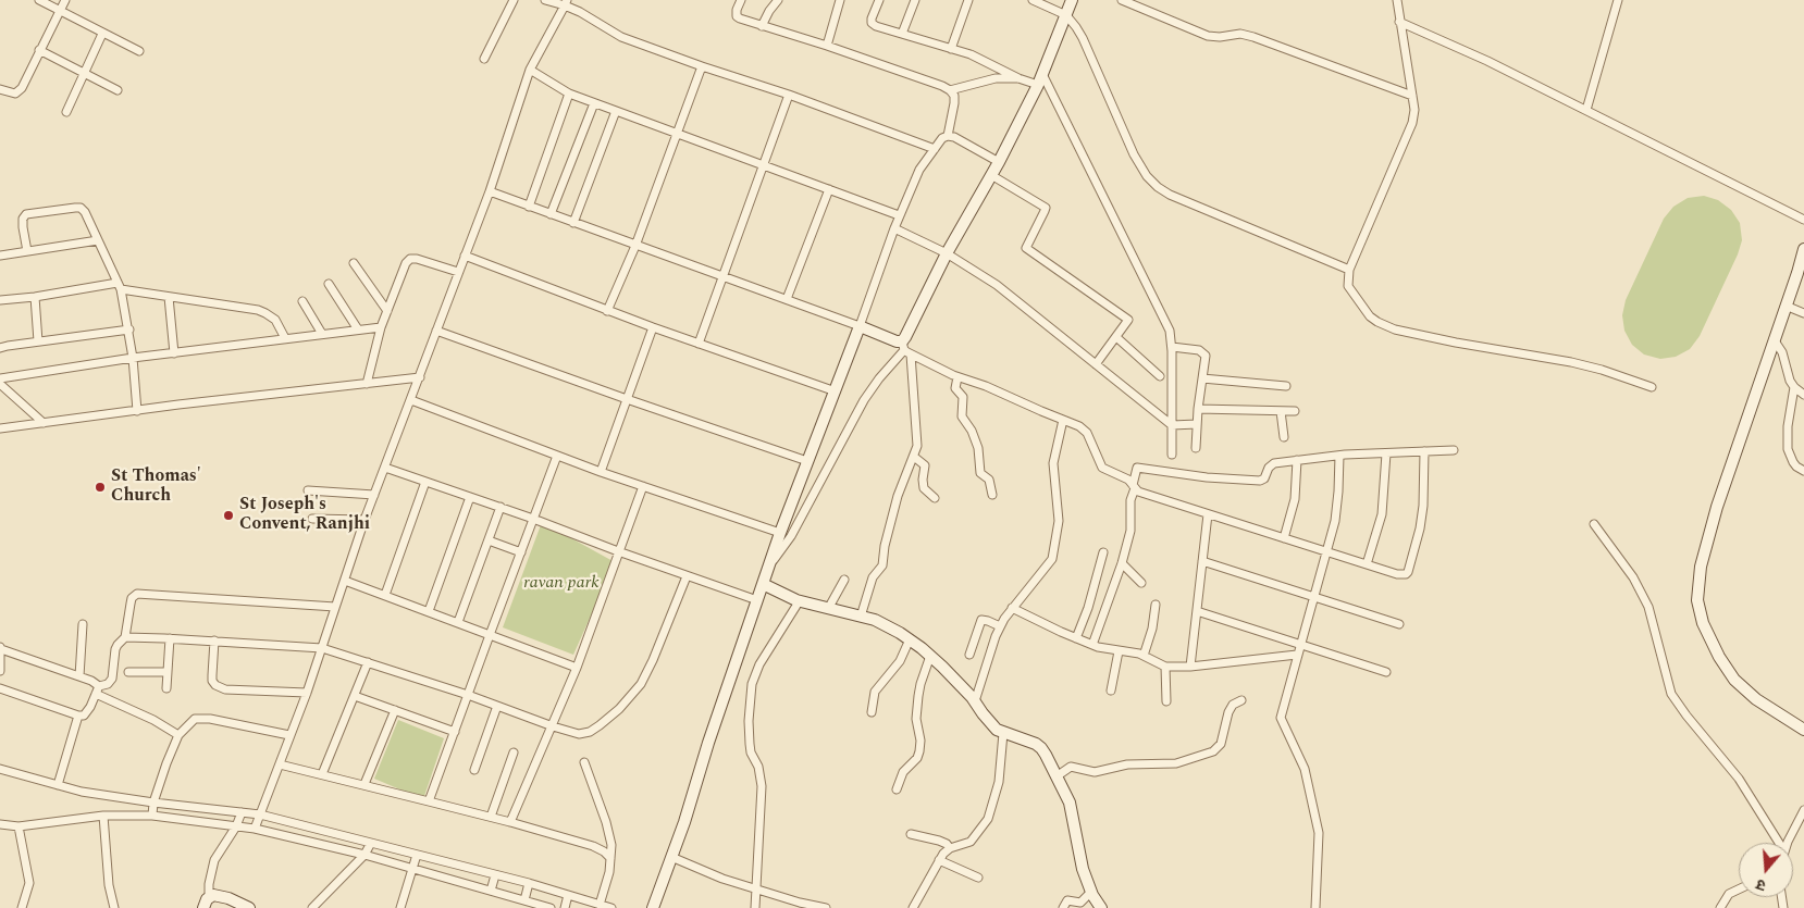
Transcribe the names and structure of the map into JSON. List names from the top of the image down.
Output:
{
  "parks": ["ravan park"],
  "places": ["St Thomas' Church", "St Joseph's Convent, Ranjhi"],
  "north": "bottom"
}
